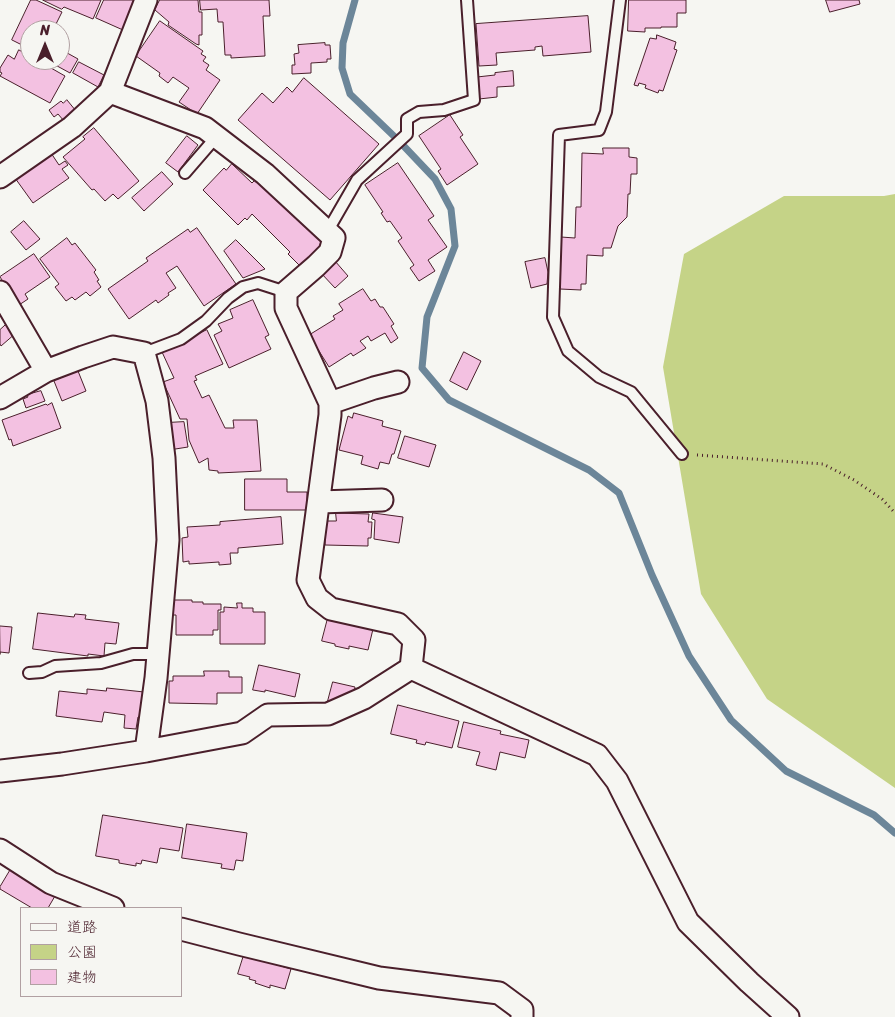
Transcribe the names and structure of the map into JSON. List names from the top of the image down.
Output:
{
  "legend": ["道路", "公園", "建物"],
  "north": "top"
}
